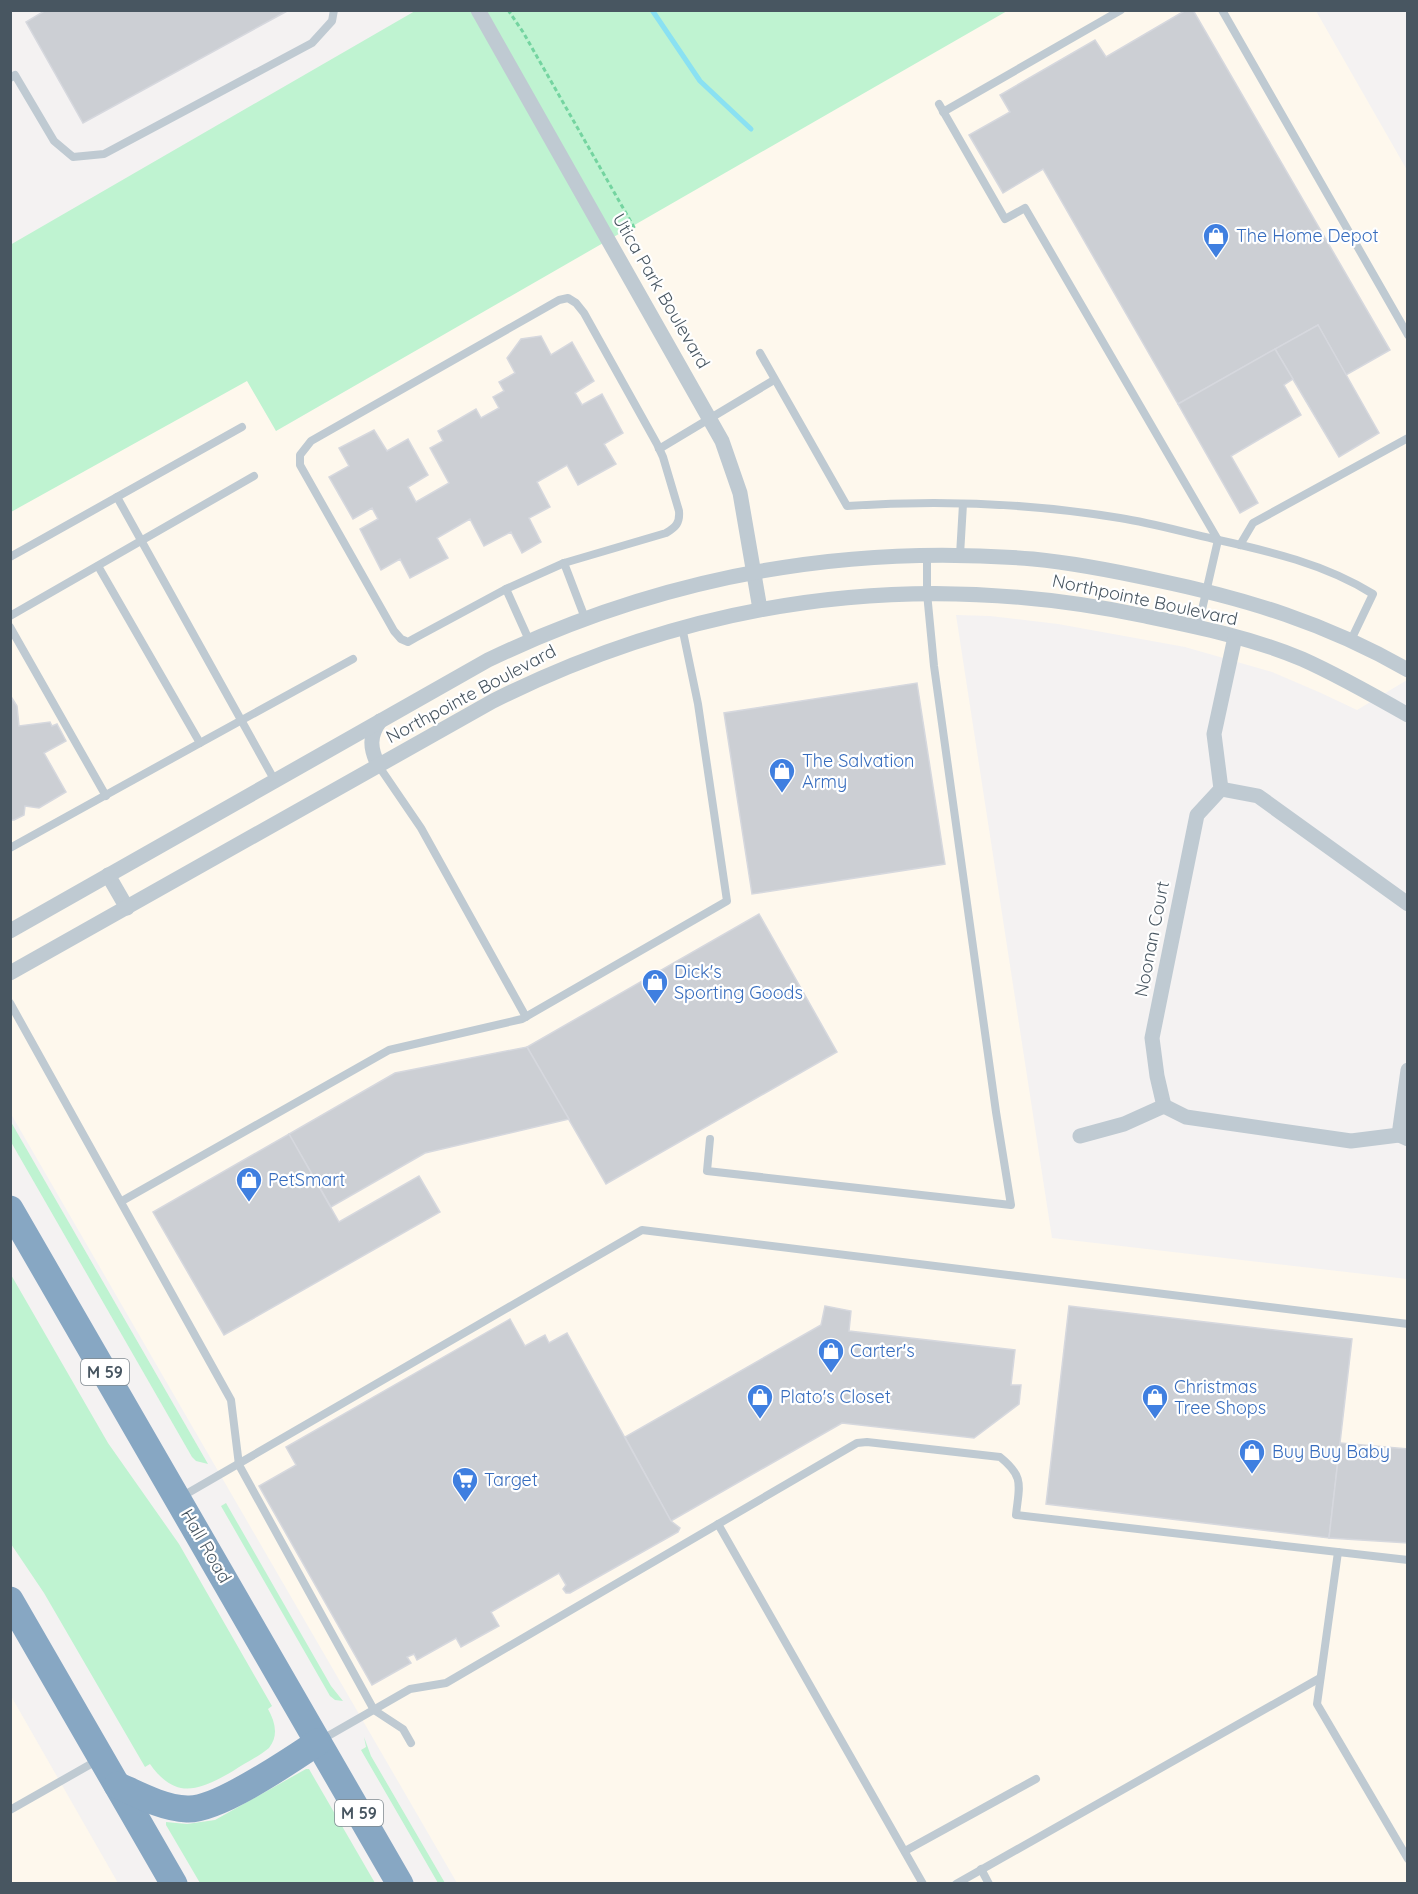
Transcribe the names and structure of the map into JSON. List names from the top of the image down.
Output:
{
  "streets": {
    "highway": ["M 59", "Hall Road"],
    "street": ["Utica Park Boulevard", "Northpointe Boulevard", "Noonan Court"]
  },
  "crossings": [
    ["Utica Park Boulevard", "Northpointe Boulevard"]
  ],
  "places": {
    "shop": [
      "The Home Depot",
      "The Salvation Army",
      "Dick's Sporting Goods",
      "PetSmart",
      "Carter's",
      "Plato's Closet",
      "Christmas Tree Shops",
      "Buy Buy Baby"
    ],
    "supermarket": ["Target"]
  }
}
